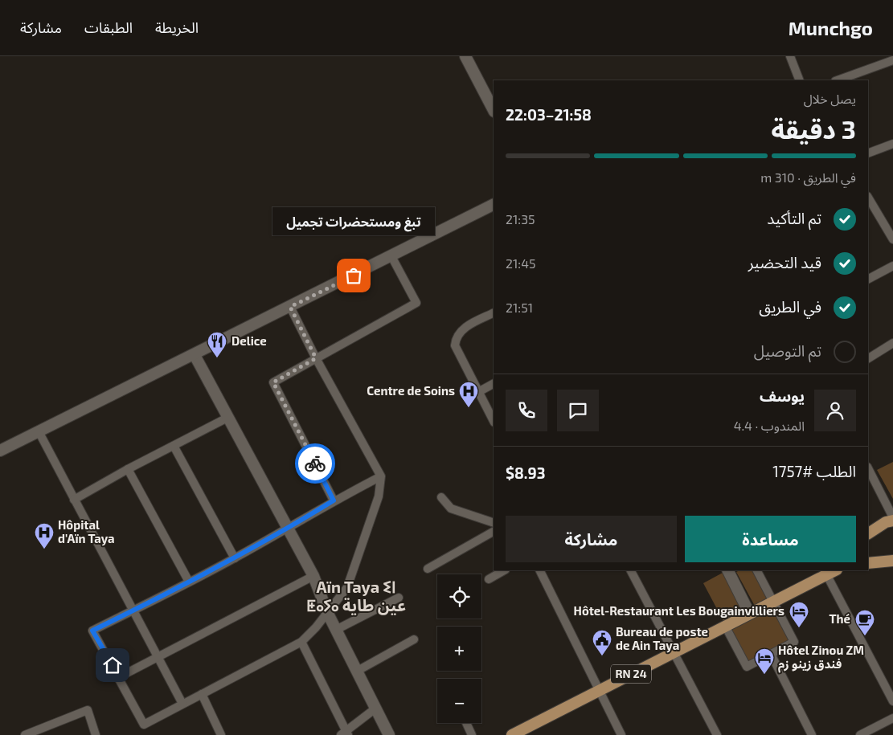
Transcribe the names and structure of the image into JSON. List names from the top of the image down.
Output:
{
  "streets": {
    "main road": ["RN 24"]
  },
  "districts": ["Aïn Taya ⵉⵏ ⵟⴰⵢⴰ عين طاية"],
  "places": {
    "other": ["تبغ ومستحضرات تجميل"],
    "restaurant": ["Delice"],
    "hospital": ["Centre de Soins", "Hôpital d'Aïn Taya"],
    "hotel": ["Hôtel-Restaurant Les Bougainvilliers", "Hôtel Zinou ZM فندق زينو زم"],
    "cafe": ["Thé"],
    "public building": ["Bureau de poste de Ain Taya"]
  },
  "page": {
    "header": "Munchgo",
    "nav": ["الخريطة", "الطبقات", "مشاركة"],
    "heading": ["3 دقيقة", "يصل خلال", "21:58–22:03"],
    "panel": [
      "يوسف",
      "المندوب · 4.4",
      "الطلب #1757",
      "$8.93"
    ],
    "bar": "في الطريق · 310 m",
    "list": [
      ["تم التأكيد", "21:35"],
      ["قيد التحضير", "21:45"],
      ["في الطريق", "21:51"],
      "تم التوصيل"
    ],
    "bubble": "تبغ ومستحضرات تجميل",
    "buttons": ["مساعدة", "مشاركة"],
    "map_buttons": ["+", "−"]
  }
}
